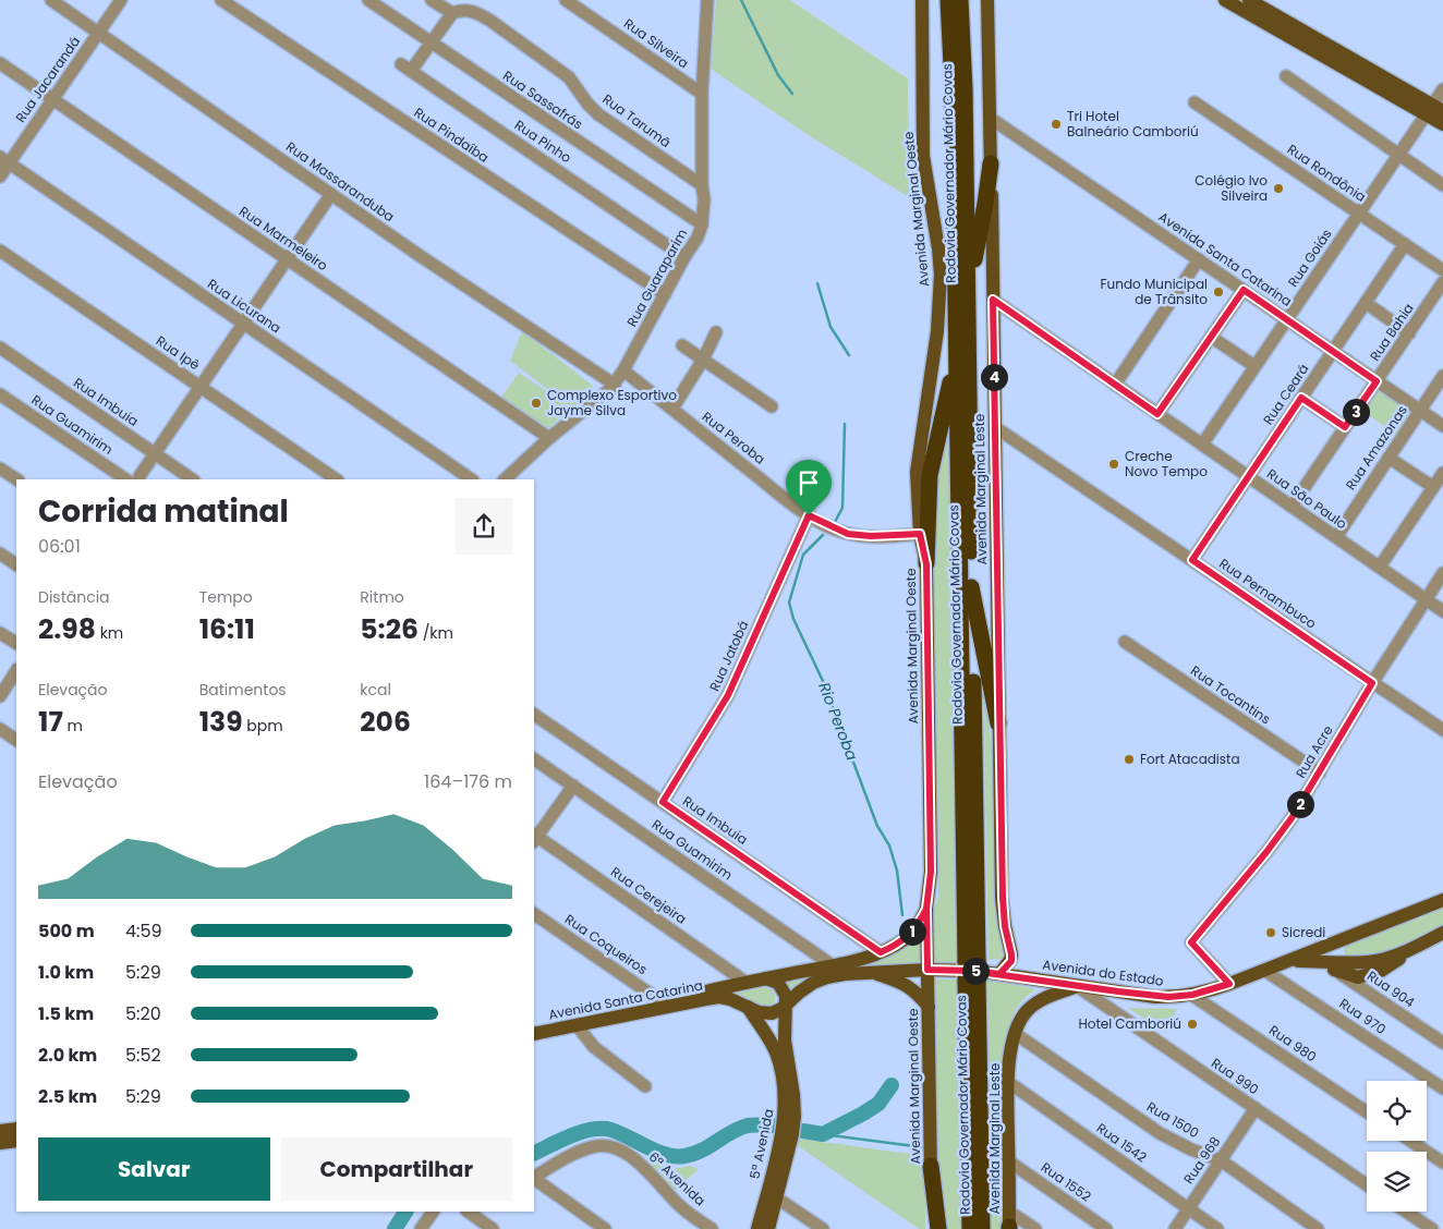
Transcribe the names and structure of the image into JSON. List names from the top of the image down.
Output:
{
  "streets": {
    "highway": ["Rodovia Governador Mário Covas"],
    "main road": [
      "Avenida Marginal Oeste",
      "Avenida Santa Catarina",
      "Avenida Marginal Leste",
      "Avenida do Estado",
      "5ª Avenida"
    ],
    "street": [
      "Rua Silveira",
      "Rua Jacarandá",
      "Rua Sassafrás",
      "Rua Tarumã",
      "Rua Pindaíba",
      "Rua Pinho",
      "Rua Rondônia",
      "Rua Massaranduba",
      "Rua Marmeleiro",
      "Rua Goiás",
      "Rua Guaraparim",
      "Rua Licurana",
      "Rua Bahia",
      "Rua Ipê",
      "Rua Ceará",
      "Rua Imbuia",
      "Rua Guamirim",
      "Rua Peroba",
      "Rua Amazonas",
      "Rua São Paulo",
      "Rua Pernambuco",
      "Rua Jatobá",
      "Rua Tocantins",
      "Rua Acre",
      "Rua Cerejeira",
      "Rua Coqueiros",
      "Rua 904",
      "Rua 970",
      "Rua 980",
      "Rua 990",
      "Rua 1500",
      "Rua 1542",
      "Rua 968",
      "6ª Avenida",
      "Rua 1552"
    ]
  },
  "crossings": [
    ["Rua Silveira", "Rua Guaraparim"],
    ["Rua Jacarandá", "Rua Massaranduba"],
    ["Rua Jacarandá", "Rua Marmeleiro"],
    ["Rua Jacarandá", "Rua Licurana"],
    ["Rua Sassafrás", "Rua Pinho"],
    ["Rua Sassafrás", "Rua Guaraparim"],
    ["Rua Tarumã", "Rua Pinho"],
    ["Rua Tarumã", "Rua Guaraparim"],
    ["Rua Pindaíba", "Rua Guaraparim"],
    ["Rua Pinho", "Rua Guaraparim"],
    ["Rodovia Governador Mário Covas", "Avenida Santa Catarina"],
    ["Rodovia Governador Mário Covas", "Avenida do Estado"],
    ["Rua Rondônia", "Rua Goiás"],
    ["Rua Rondônia", "Rua Ceará"],
    ["Rua Massaranduba", "Rua Guaraparim"],
    ["Avenida Marginal Oeste", "Avenida Santa Catarina"],
    ["Avenida Marginal Oeste", "Rua Peroba"],
    ["Rua Marmeleiro", "Rua Guaraparim"],
    ["Rua Goiás", "Avenida Santa Catarina"],
    ["Rua Goiás", "Rua São Paulo"],
    ["Avenida Santa Catarina", "Rua Bahia"],
    ["Avenida Santa Catarina", "Rua Ceará"],
    ["Avenida Santa Catarina", "Rua Imbuia"],
    ["Avenida Santa Catarina", "Rua Guamirim"],
    ["Avenida Santa Catarina", "Rua Amazonas"],
    ["Avenida Santa Catarina", "Avenida Marginal Leste"],
    ["Avenida Santa Catarina", "Rua Cerejeira"],
    ["Avenida Santa Catarina", "Rua Coqueiros"],
    ["Avenida Santa Catarina", "Avenida do Estado"],
    ["Avenida Santa Catarina", "5ª Avenida"],
    ["Rua Guaraparim", "Rua Peroba"],
    ["Rua Bahia", "Rua São Paulo"],
    ["Rua Ceará", "Rua São Paulo"],
    ["Rua Ceará", "Rua Pernambuco"],
    ["Rua Imbuia", "Rua Jatobá"],
    ["Rua Peroba", "Rua Jatobá"],
    ["Rua Amazonas", "Rua São Paulo"],
    ["Avenida Marginal Leste", "Rua São Paulo"],
    ["Avenida Marginal Leste", "Rua Pernambuco"],
    ["Avenida Marginal Leste", "Avenida do Estado"],
    ["Avenida Marginal Leste", "Rua 990"],
    ["Avenida Marginal Leste", "Rua 1500"],
    ["Avenida Marginal Leste", "Rua 1542"],
    ["Avenida Marginal Leste", "Rua 1552"],
    ["Rua São Paulo", "Rua Acre"],
    ["Rua Pernambuco", "Rua Acre"],
    ["Rua Tocantins", "Rua Acre"],
    ["Rua Acre", "Avenida do Estado"],
    ["Avenida do Estado", "Rua 904"],
    ["Avenida do Estado", "Rua 970"],
    ["Avenida do Estado", "Rua 980"],
    ["Avenida do Estado", "Rua 990"],
    ["Rua 990", "Rua 968"],
    ["Rua 1500", "Rua 968"],
    ["Rua 1542", "Rua 968"]
  ],
  "water": ["Rio Peroba"],
  "places": [
    "Tri Hotel Balneário Camboriú",
    "Colégio Ivo Silveira",
    "Fundo Municipal de Trânsito",
    "Complexo Esportivo Jayme Silva",
    "Creche Novo Tempo",
    "Fort Atacadista",
    "Sicredi",
    "Hotel Camboriú"
  ],
  "page": {
    "pins": [
      "4",
      "3",
      "2",
      "1",
      "5"
    ],
    "heading": ["Corrida matinal", "06:01"],
    "stats": [
      ["Distância", "2.98 km"],
      ["Tempo", "16:11"],
      ["Ritmo", "5:26 /km"],
      ["Elevação", "17 m"],
      ["Batimentos", "139 bpm"],
      ["kcal", "206"]
    ],
    "chart": ["Elevação", "164–176 m"],
    "list": [
      {
        "name": "500 m",
        "note": "4:59"
      },
      {
        "name": "1.0 km",
        "note": "5:29"
      },
      {
        "name": "1.5 km",
        "note": "5:20"
      },
      {
        "name": "2.0 km",
        "note": "5:52"
      },
      {
        "name": "2.5 km",
        "note": "5:29"
      }
    ],
    "buttons": ["Salvar", "Compartilhar"]
  }
}
